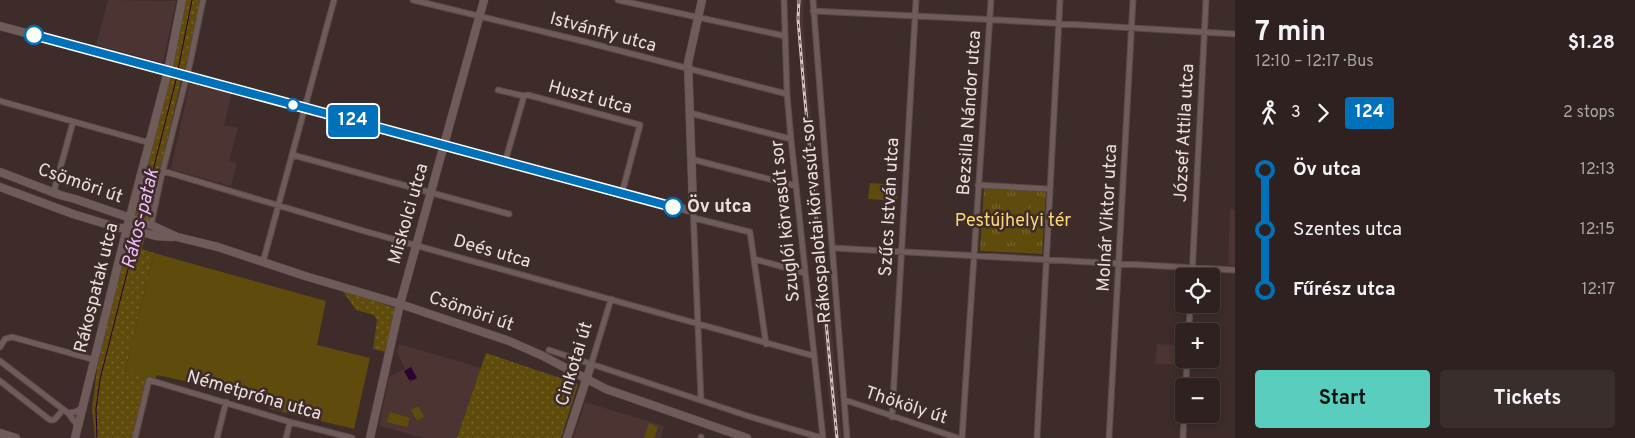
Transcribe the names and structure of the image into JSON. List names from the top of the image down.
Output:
{
  "streets": {
    "street": [
      "Istvánffy utca",
      "Huszt utca",
      "Bezsilla Nándor utca",
      "József Attila utca",
      "Csömöri út",
      "Szűcs István utca",
      "Miskolci utca",
      "Molnár Viktor utca",
      "Rákospalotai körvasút sor",
      "Szuglói körvasút sor",
      "Deés utca",
      "Rákospatak utca",
      "Cinkotai út",
      "Németpróna utca",
      "Thököly út"
    ]
  },
  "crossings": [
    ["Istvánffy utca", "Miskolci utca"],
    ["Istvánffy utca", "Szuglói körvasút sor"],
    ["Csömöri út", "Miskolci utca"],
    ["Csömöri út", "Rákospatak utca"],
    ["Csömöri út", "Cinkotai út"],
    ["Szűcs István utca", "Thököly út"],
    ["Miskolci utca", "Deés utca"],
    ["Rákospalotai körvasút sor", "Thököly út"],
    ["Szuglói körvasút sor", "Deés utca"],
    ["Deés utca", "Cinkotai út"]
  ],
  "water": ["Rákos-patak"],
  "parks": ["Pestújhelyi tér"],
  "places": ["Öv utca"],
  "lines": ["bus line 124"],
  "page": {
    "on_map": "124",
    "heading": ["7 min", "12:10 – 12:17 · Bus", "$1.28"],
    "legs": ["3", "124", "2 stops"],
    "list": [
      {
        "name": "Öv utca",
        "value": "12:13"
      },
      {
        "name": "Szentes utca",
        "value": "12:15"
      },
      {
        "name": "Fűrész utca",
        "value": "12:17"
      }
    ],
    "map_buttons": ["+", "−"],
    "buttons": ["Start", "Tickets"]
  }
}
